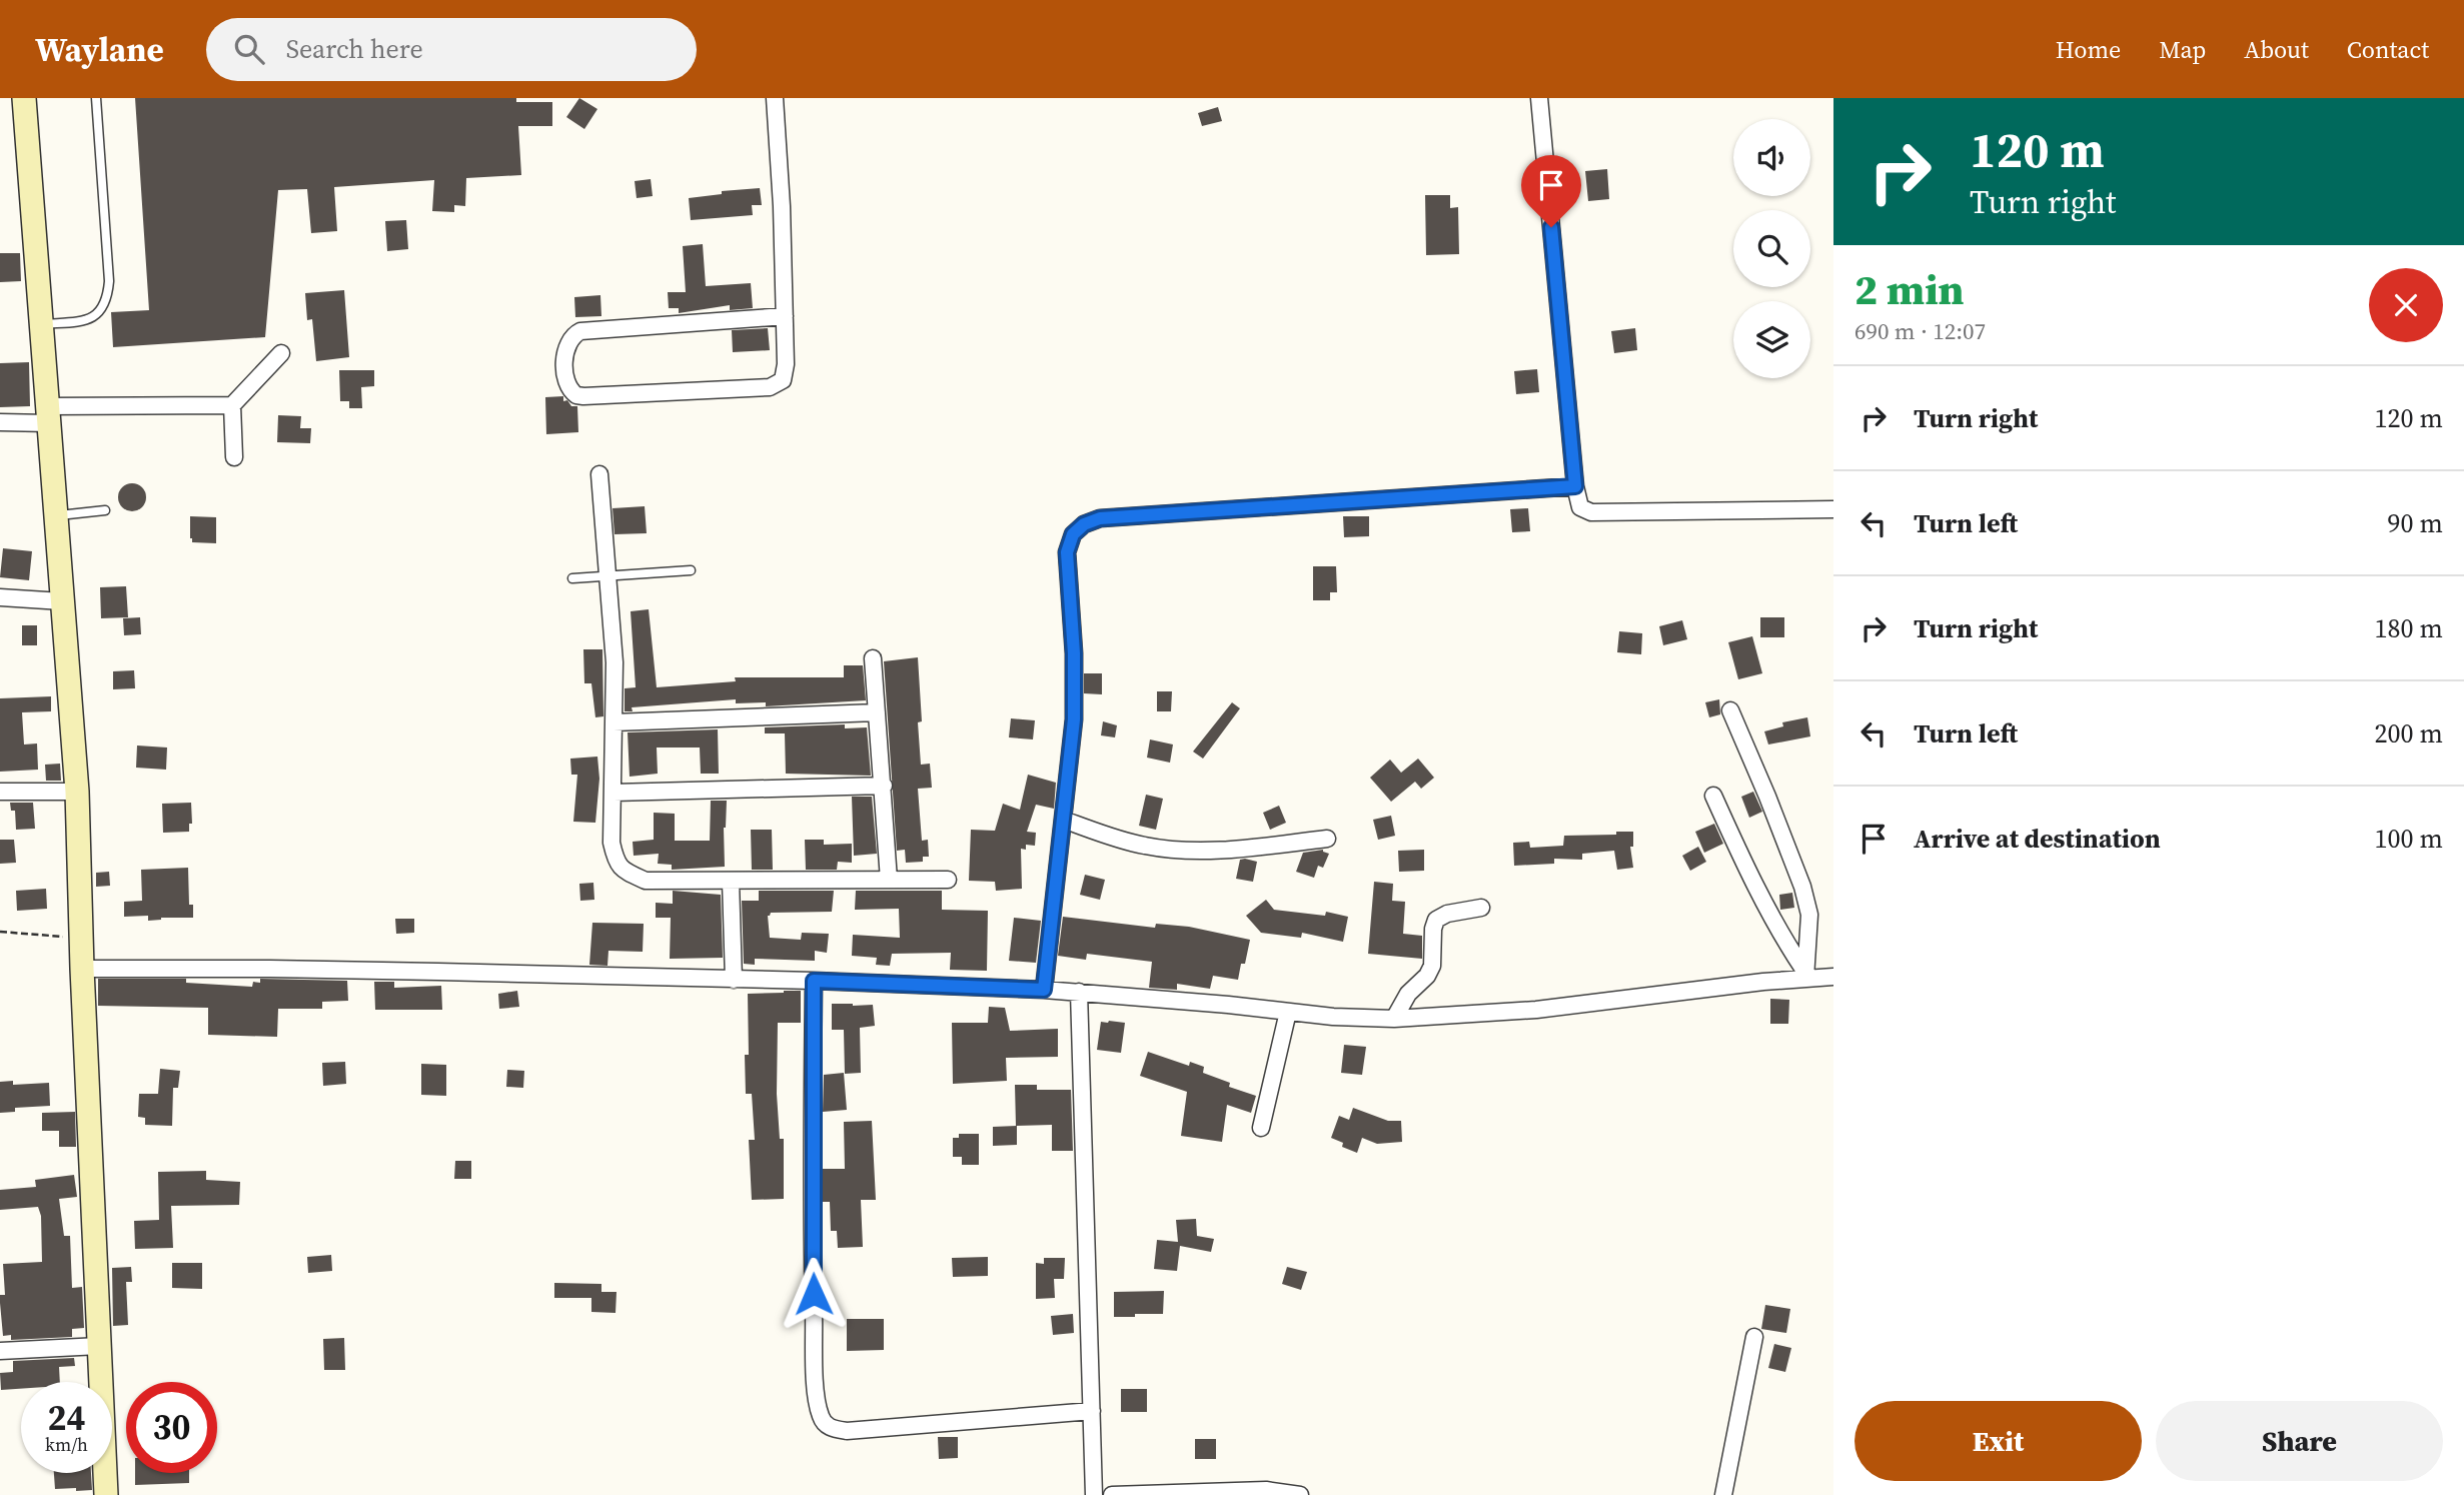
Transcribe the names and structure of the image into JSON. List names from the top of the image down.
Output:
{
  "page": {
    "header": "Waylane",
    "search": "Search here",
    "nav": [
      "Home",
      "Map",
      "About",
      "Contact"
    ],
    "turn": ["120 m", "Turn right"],
    "heading": ["2 min", "690 m · 12:07"],
    "list": [
      {
        "name": "Turn right",
        "value": "120 m"
      },
      {
        "name": "Turn left",
        "value": "90 m"
      },
      {
        "name": "Turn right",
        "value": "180 m"
      },
      {
        "name": "Turn left",
        "value": "200 m"
      },
      {
        "name": "Arrive at destination",
        "value": "100 m"
      }
    ],
    "speed": "24 km/h",
    "limit": "30",
    "buttons": ["Exit", "Share"]
  }
}
